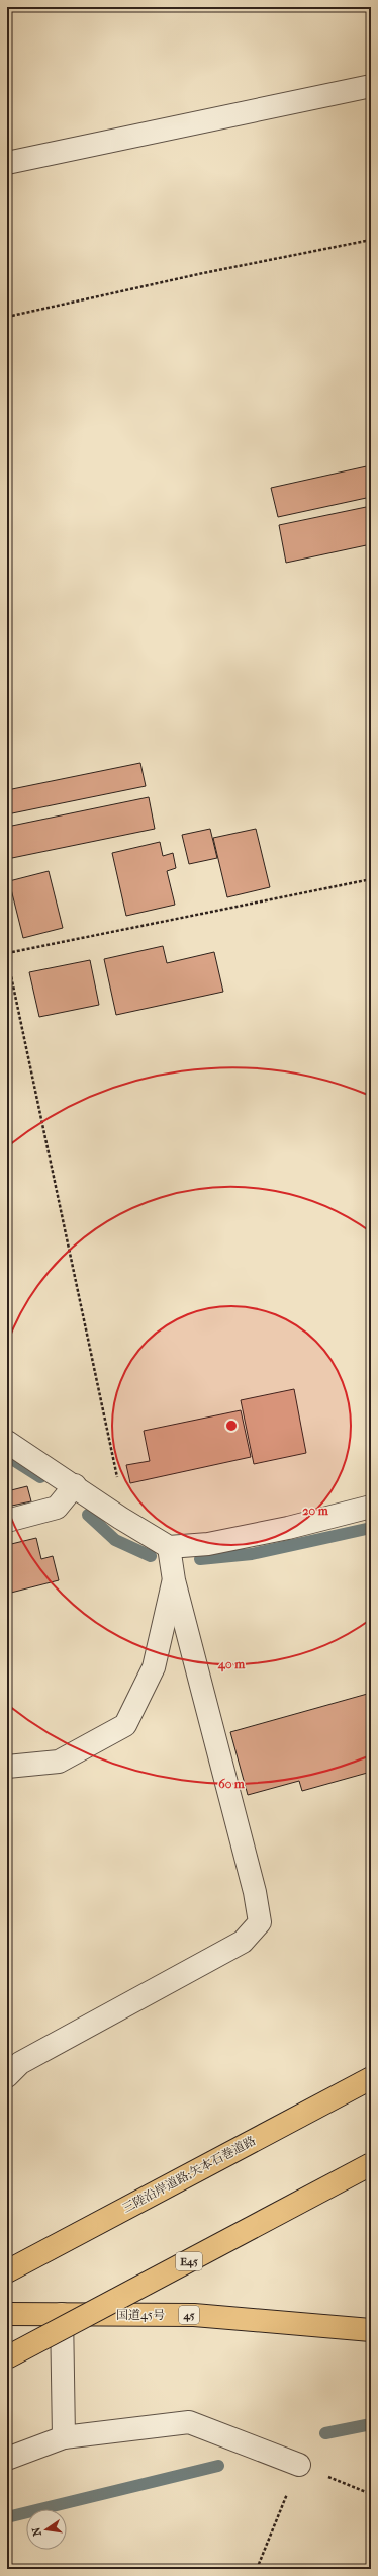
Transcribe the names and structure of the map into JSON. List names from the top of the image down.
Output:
{
  "streets": {
    "highway": [
      "三陸沿岸道路;矢本石巻道路",
      "E45",
      "国道45号",
      "45"
    ]
  },
  "north": "left",
  "rings": ["20 m", "40 m", "60 m"]
}
